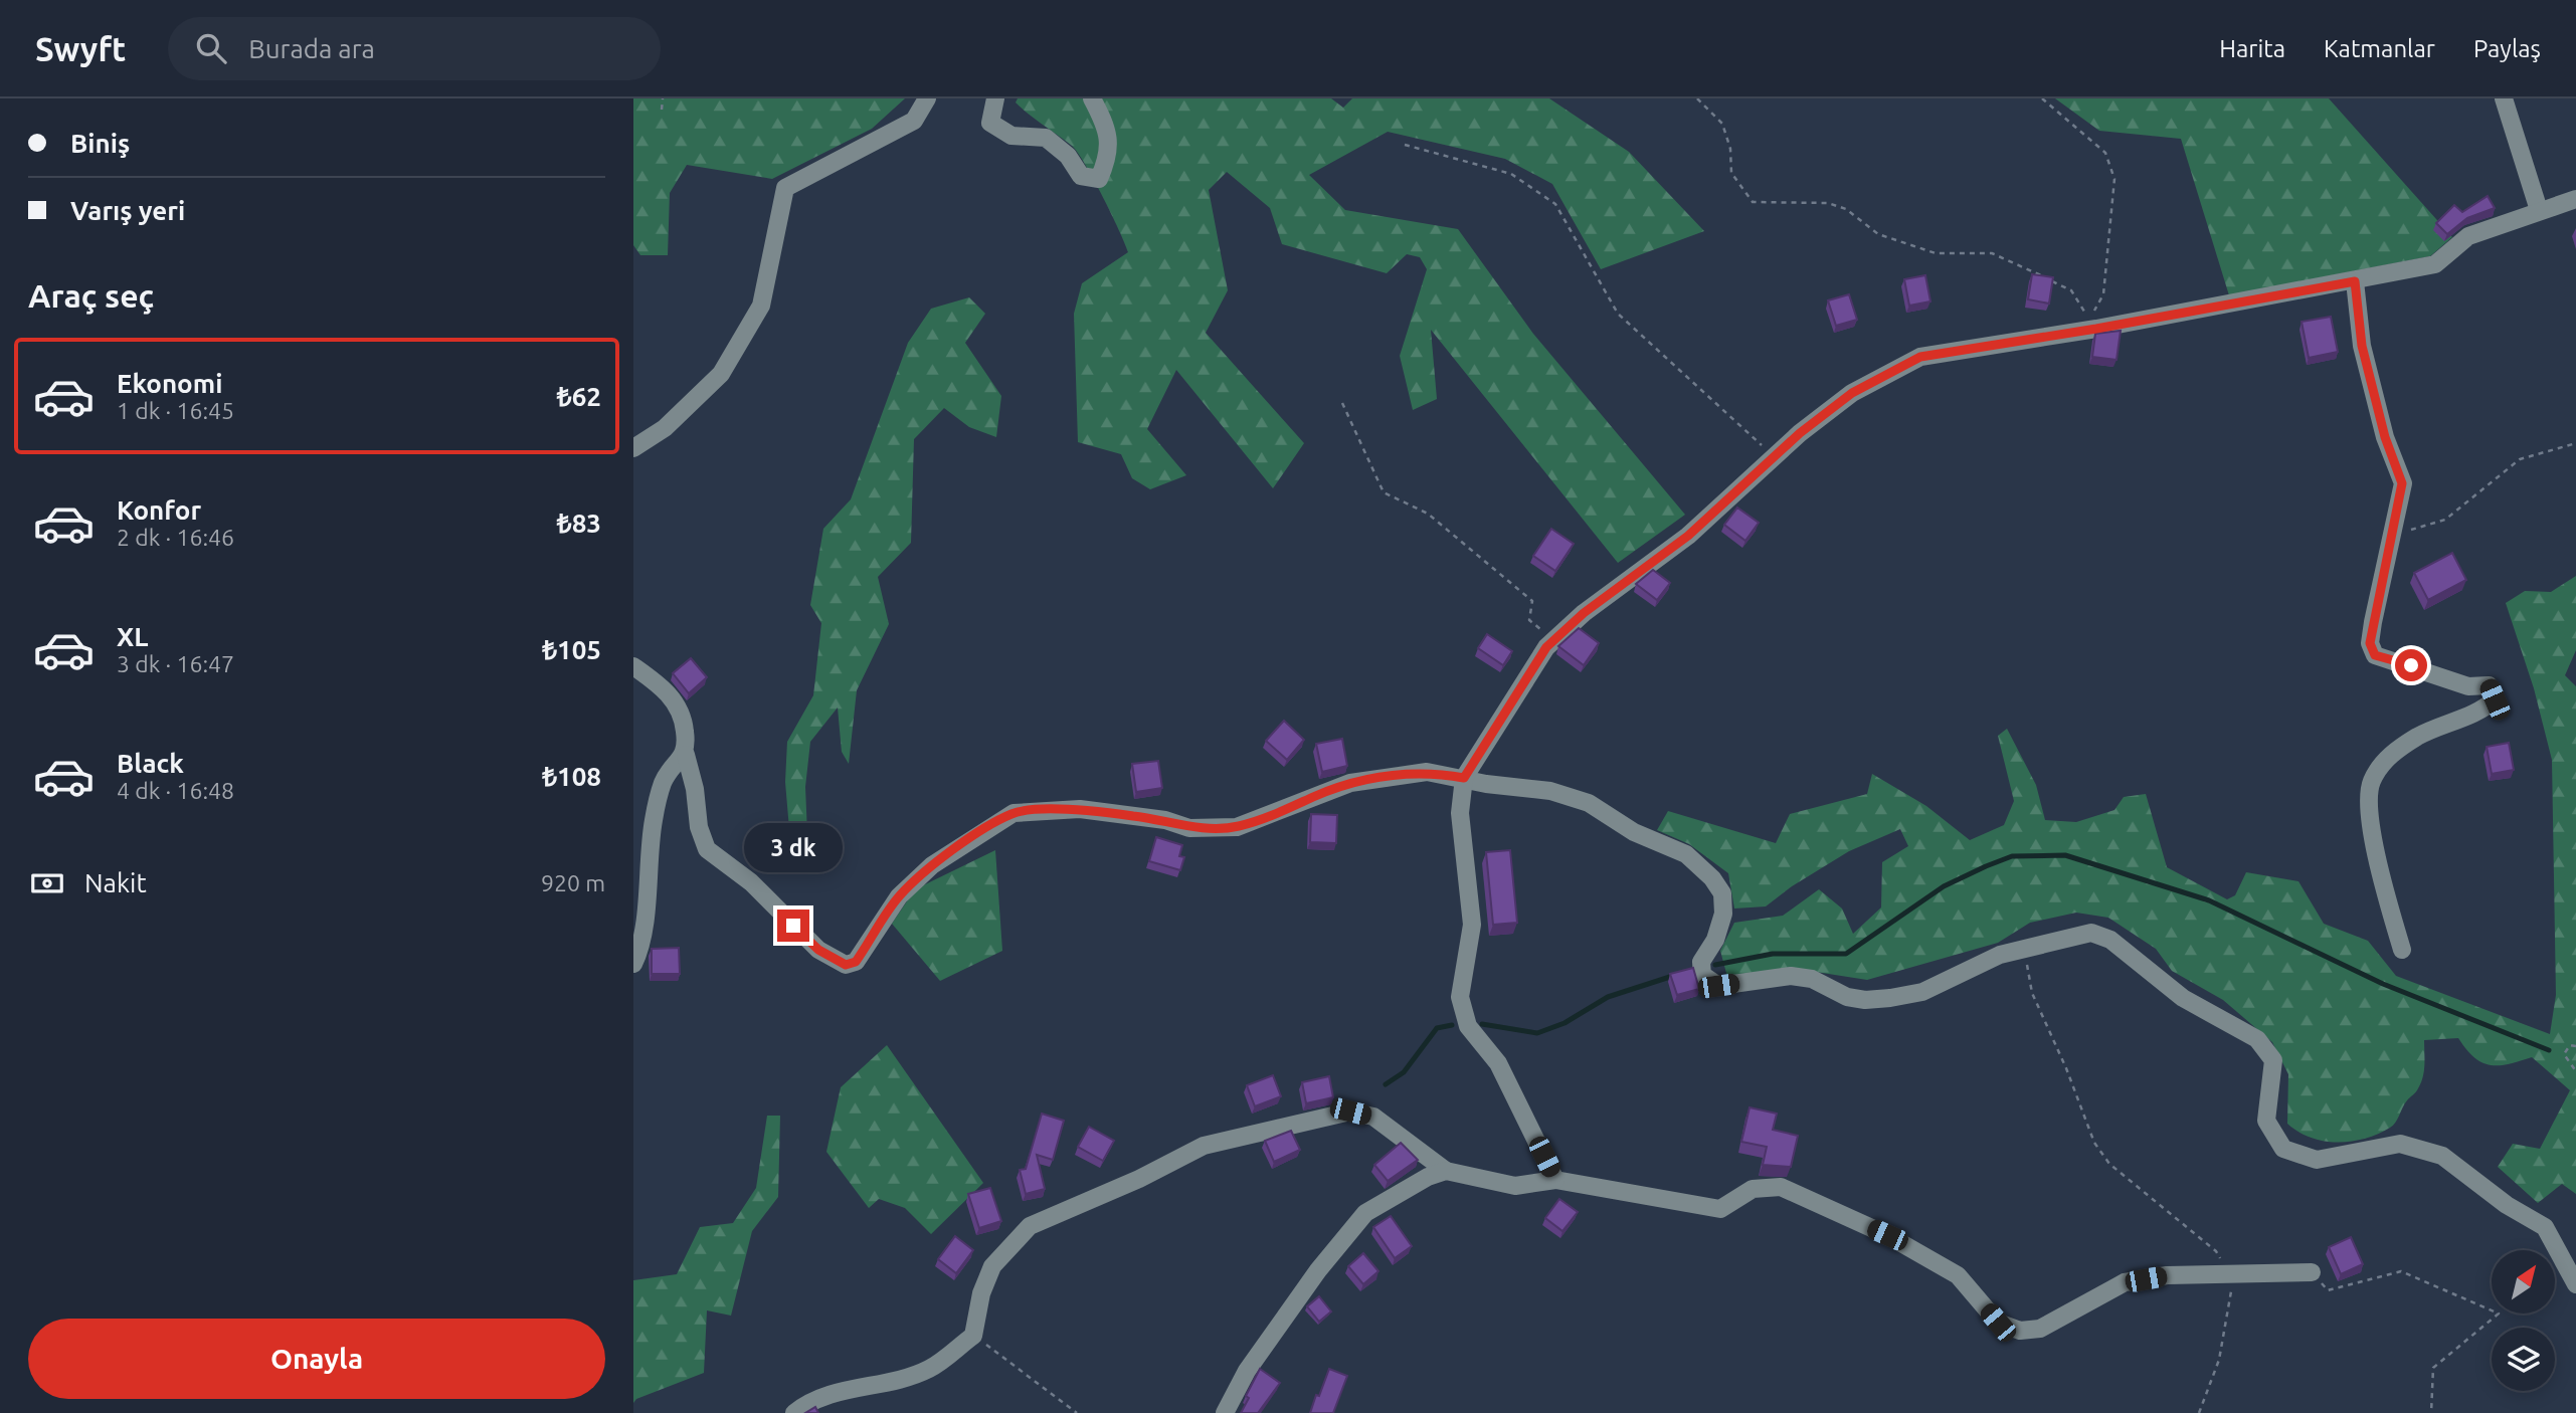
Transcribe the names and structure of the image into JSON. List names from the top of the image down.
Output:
{
  "north": "top right",
  "page": {
    "header": "Swyft",
    "search": "Burada ara",
    "nav": ["Harita", "Katmanlar", "Paylaş"],
    "banner": ["Biniş", "Varış yeri"],
    "heading": "Araç seç",
    "list": [
      {
        "name": "Ekonomi",
        "note": "1 dk · 16:45",
        "value": "₺62"
      },
      {
        "name": "Konfor",
        "note": "2 dk · 16:46",
        "value": "₺83"
      },
      {
        "name": "XL",
        "note": "3 dk · 16:47",
        "value": "₺105"
      },
      {
        "name": "Black",
        "note": "4 dk · 16:48",
        "value": "₺108"
      }
    ],
    "bubble": "3 dk",
    "pay": ["Nakit", "920 m"],
    "buttons": "Onayla"
  }
}
